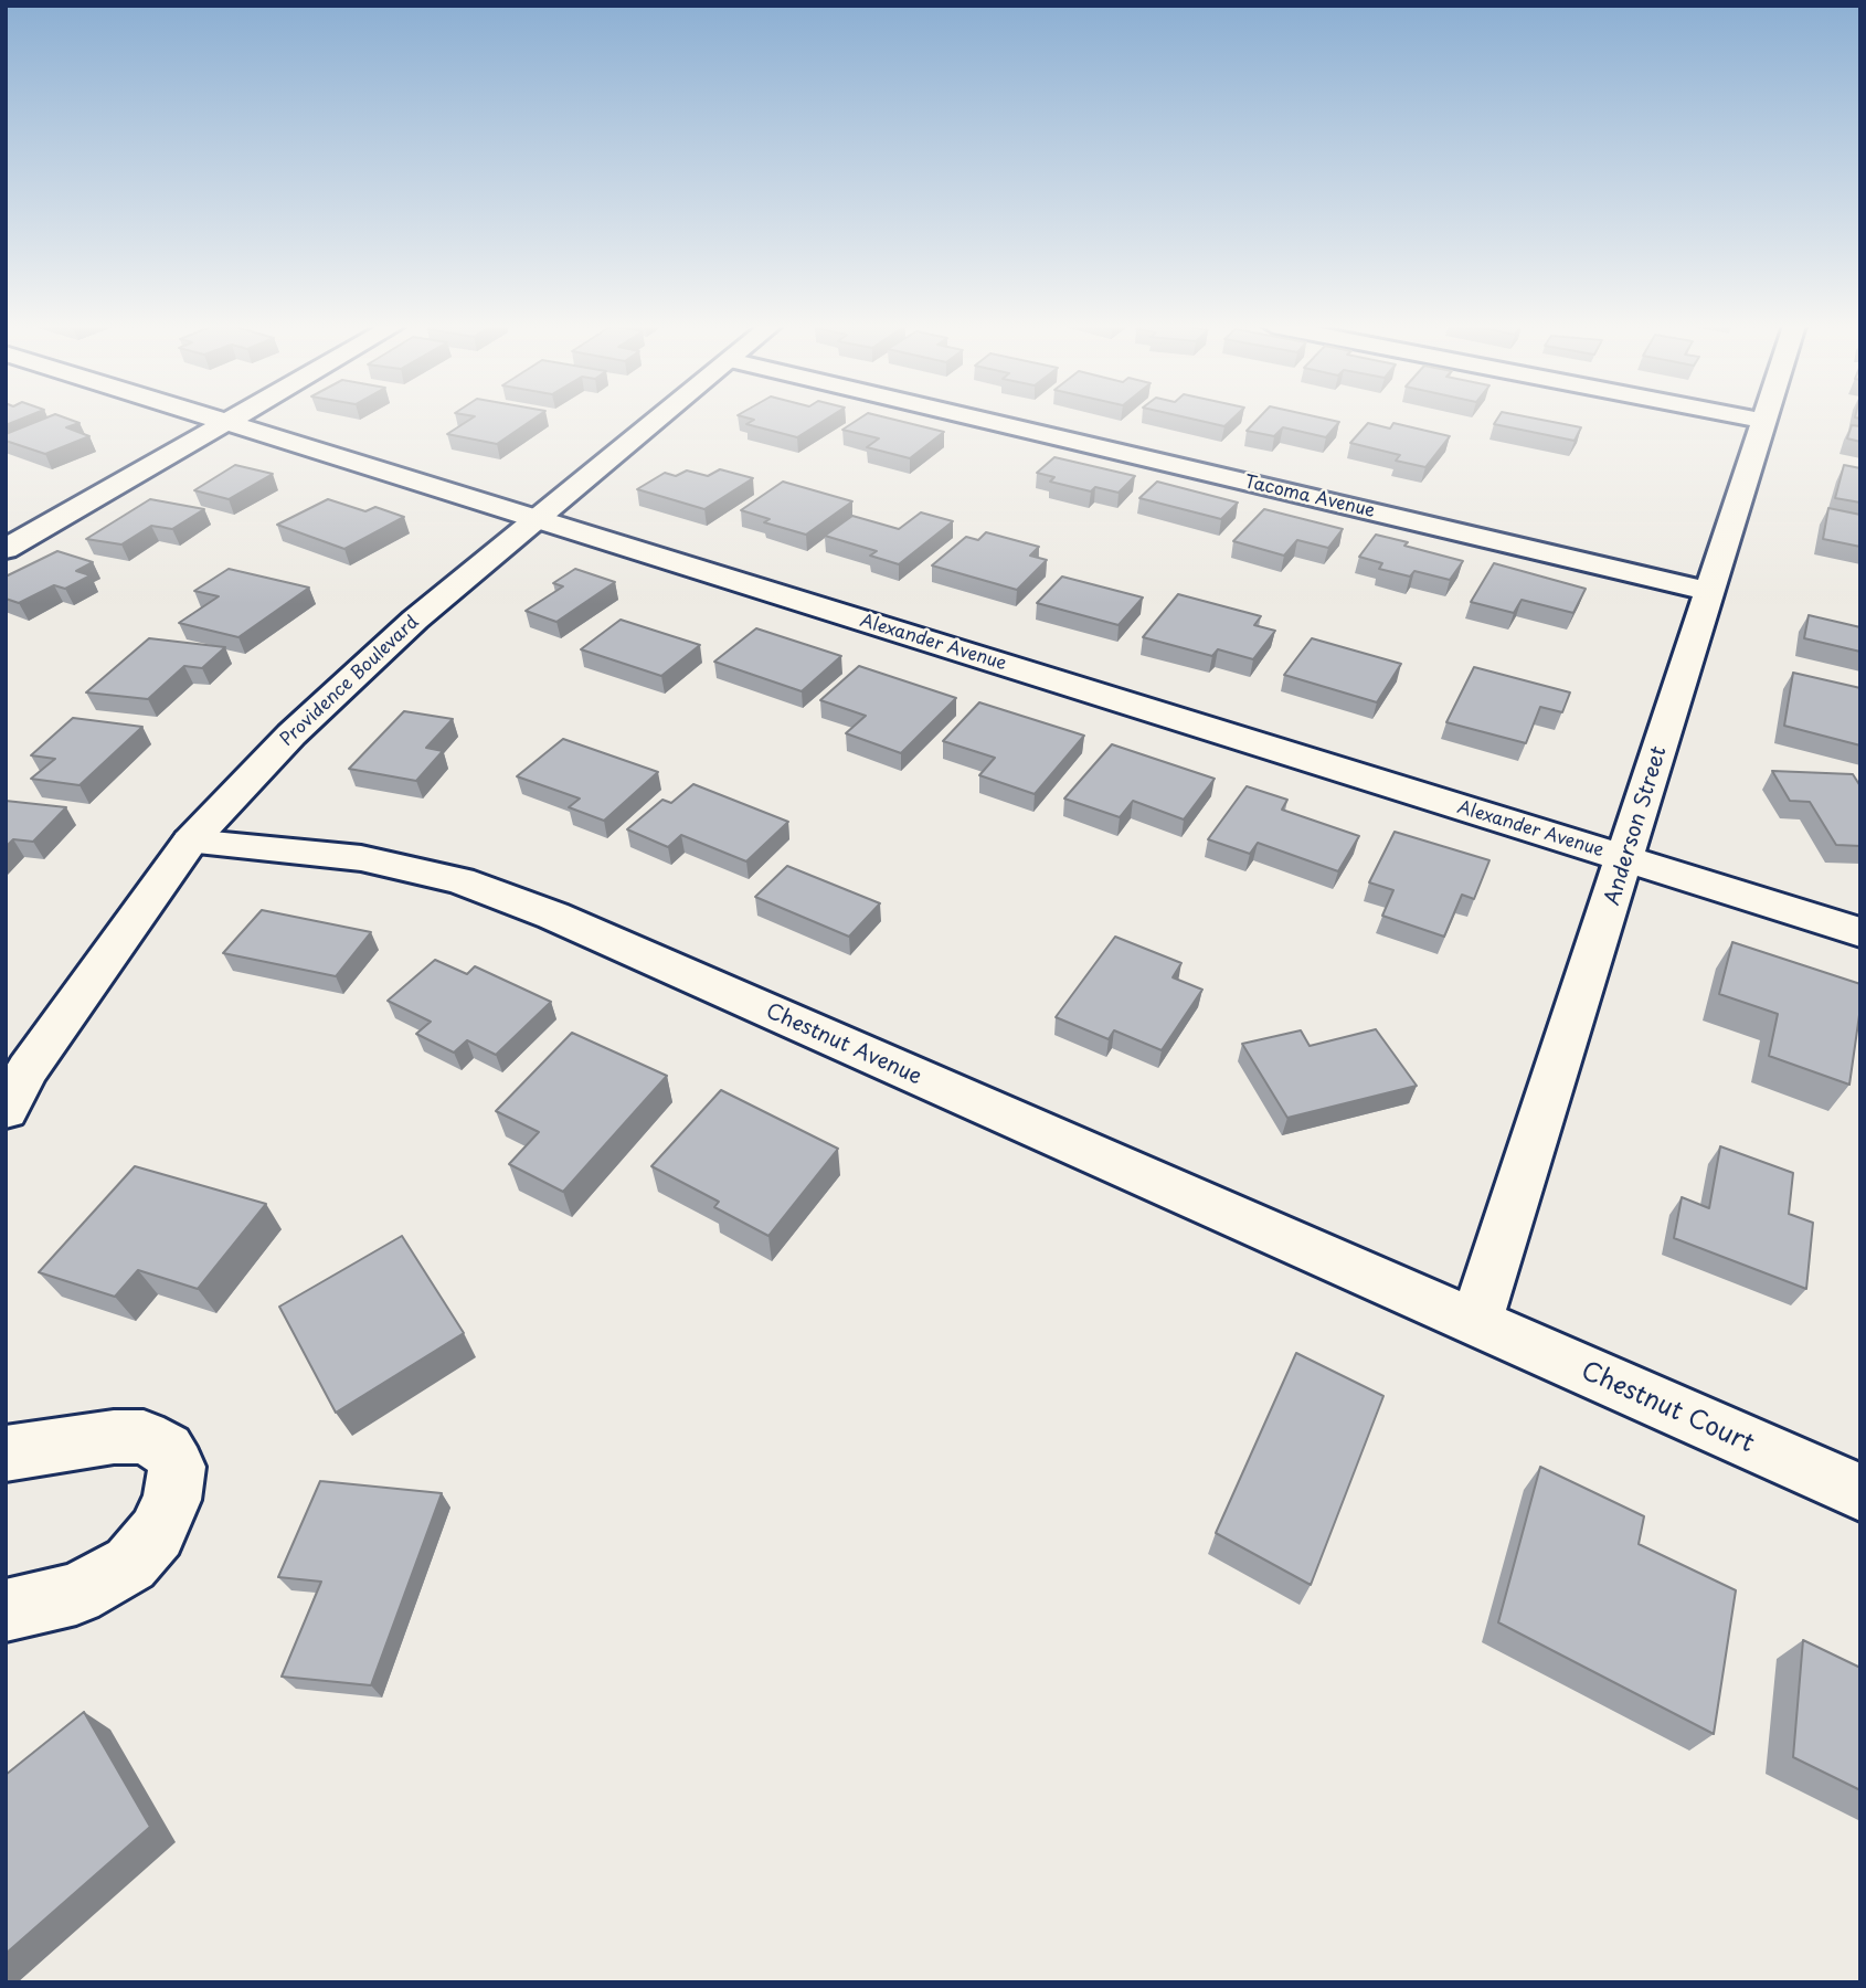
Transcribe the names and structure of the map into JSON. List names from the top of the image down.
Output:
{
  "streets": {
    "street": [
      "Tacoma Avenue",
      "Alexander Avenue",
      "Providence Boulevard",
      "Anderson Street",
      "Chestnut Avenue",
      "Chestnut Court"
    ]
  },
  "crossings": [
    ["Tacoma Avenue", "Anderson Street"],
    ["Alexander Avenue", "Providence Boulevard"],
    ["Alexander Avenue", "Anderson Street"],
    ["Providence Boulevard", "Chestnut Avenue"],
    ["Anderson Street", "Chestnut Avenue"],
    ["Anderson Street", "Chestnut Court"],
    ["Chestnut Avenue", "Chestnut Court"]
  ]
}
